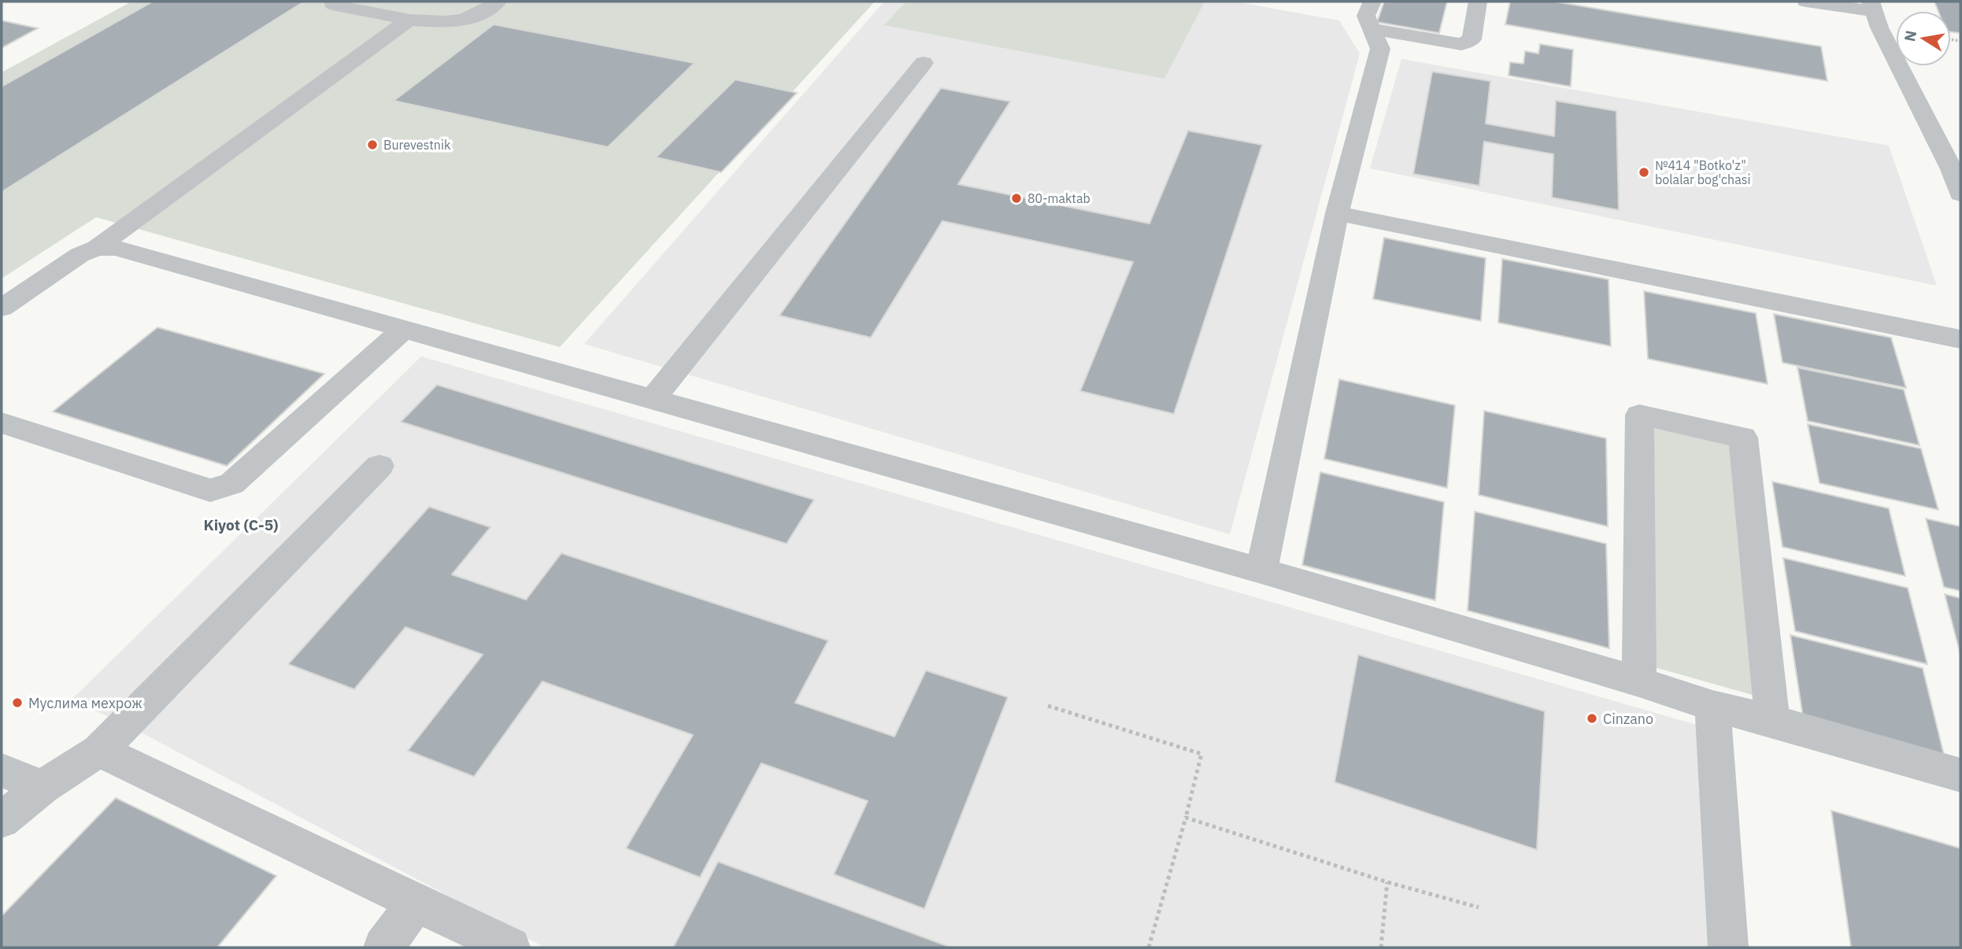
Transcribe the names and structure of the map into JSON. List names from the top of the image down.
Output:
{
  "districts": ["Kiyot (C-5)"],
  "places": [
    "Burevestnik",
    "№414 \"Botko'z\" bolalar bog'chasi",
    "80-maktab",
    "Муслима мехрож",
    "Cinzano"
  ],
  "north": "left"
}
